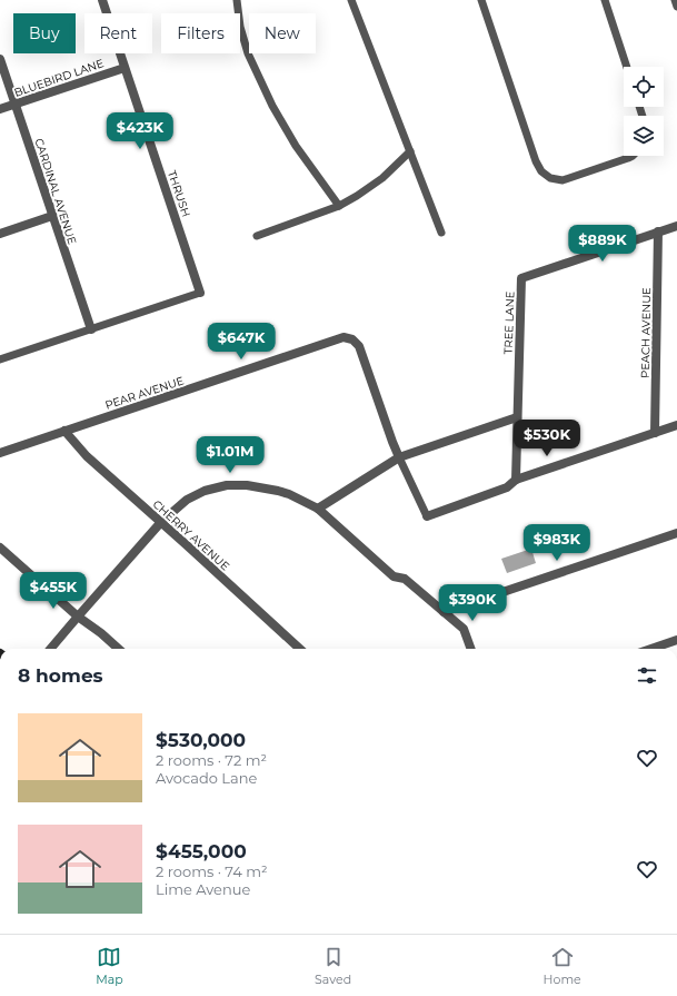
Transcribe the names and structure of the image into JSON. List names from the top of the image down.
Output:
{
  "streets": {
    "street": [
      "BLUEBIRD LANE",
      "CARDINAL AVENUE",
      "THRUSH",
      "TREE LANE",
      "PEACH AVENUE",
      "PEAR AVENUE",
      "CHERRY AVENUE"
    ]
  },
  "crossings": [
    ["BLUEBIRD LANE", "CARDINAL AVENUE"],
    ["BLUEBIRD LANE", "THRUSH"],
    ["TREE LANE", "PEACH AVENUE"],
    ["PEAR AVENUE", "CHERRY AVENUE"]
  ],
  "page": {
    "chip": [
      "Buy",
      "Rent",
      "Filters",
      "New"
    ],
    "price": [
      "$423K",
      "$889K",
      "$647K",
      "$530K",
      "$1.01M",
      "$983K",
      "$455K",
      "$390K"
    ],
    "heading": "8 homes",
    "list": [
      {
        "name": "$530,000",
        "note": "2 rooms · 72 m² · Avocado Lane"
      },
      {
        "name": "$455,000",
        "note": "2 rooms · 74 m² · Lime Avenue"
      }
    ],
    "tabs": ["Map", "Saved", "Home"]
  }
}
